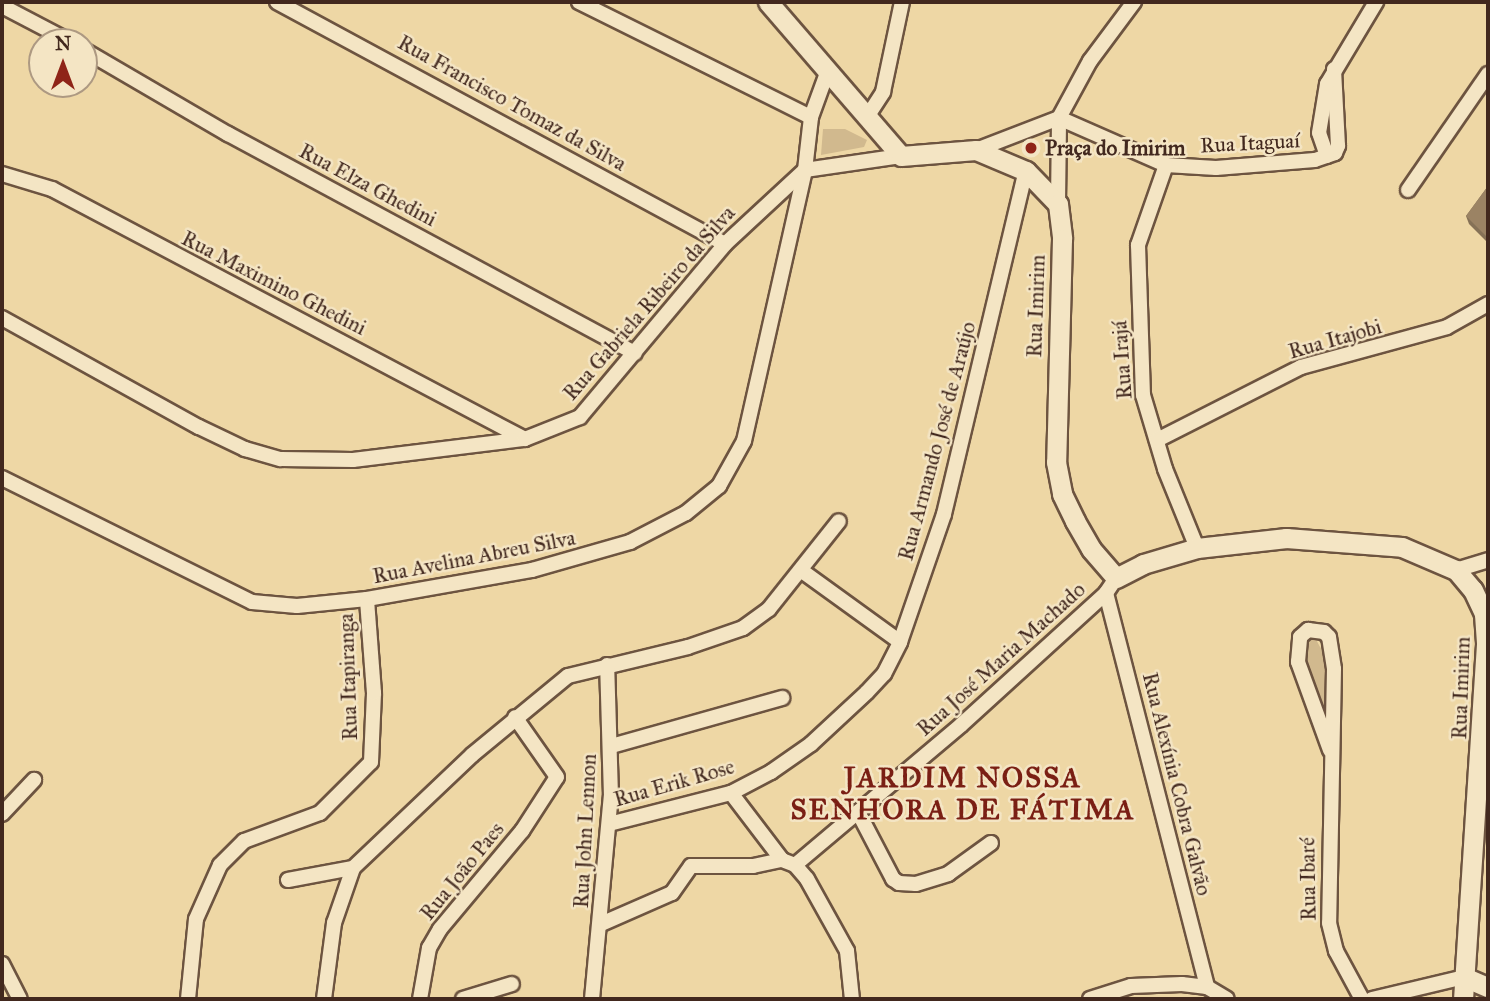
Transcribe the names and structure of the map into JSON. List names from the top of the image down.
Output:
{
  "streets": {
    "street": [
      "Rua Francisco Tomaz da Silva",
      "Rua Itaguaí",
      "Rua Elza Ghedini",
      "Rua Maximino Ghedini",
      "Rua Gabriela Ribeiro da Silva",
      "Rua Imirim",
      "Rua Itajobi",
      "Rua Irajá",
      "Rua Armando José de Araújo",
      "Rua Avelina Abreu Silva",
      "Rua José Maria Machado",
      "Rua Itapiranga",
      "Rua Erik Rose",
      "Rua Alexínia Cobra Galvão",
      "Rua John Lennon",
      "Rua João Paes",
      "Rua Ibaré"
    ]
  },
  "crossings": [
    ["Rua Francisco Tomaz da Silva", "Rua Gabriela Ribeiro da Silva"],
    ["Rua Itaguaí", "Rua Irajá"],
    ["Rua Elza Ghedini", "Rua Gabriela Ribeiro da Silva"],
    ["Rua Maximino Ghedini", "Rua Gabriela Ribeiro da Silva"],
    ["Rua Gabriela Ribeiro da Silva", "Rua Avelina Abreu Silva"],
    ["Rua Imirim", "Rua José Maria Machado"],
    ["Rua Imirim", "Rua Alexínia Cobra Galvão"],
    ["Rua Itajobi", "Rua Irajá"],
    ["Rua Armando José de Araújo", "Rua Erik Rose"],
    ["Rua Avelina Abreu Silva", "Rua Itapiranga"],
    ["Rua José Maria Machado", "Rua Alexínia Cobra Galvão"],
    ["Rua Erik Rose", "Rua John Lennon"]
  ],
  "districts": ["JARDIM NOSSA SENHORA DE FÁTIMA"],
  "places": ["Praça do Imirim"],
  "north": "top"
}
